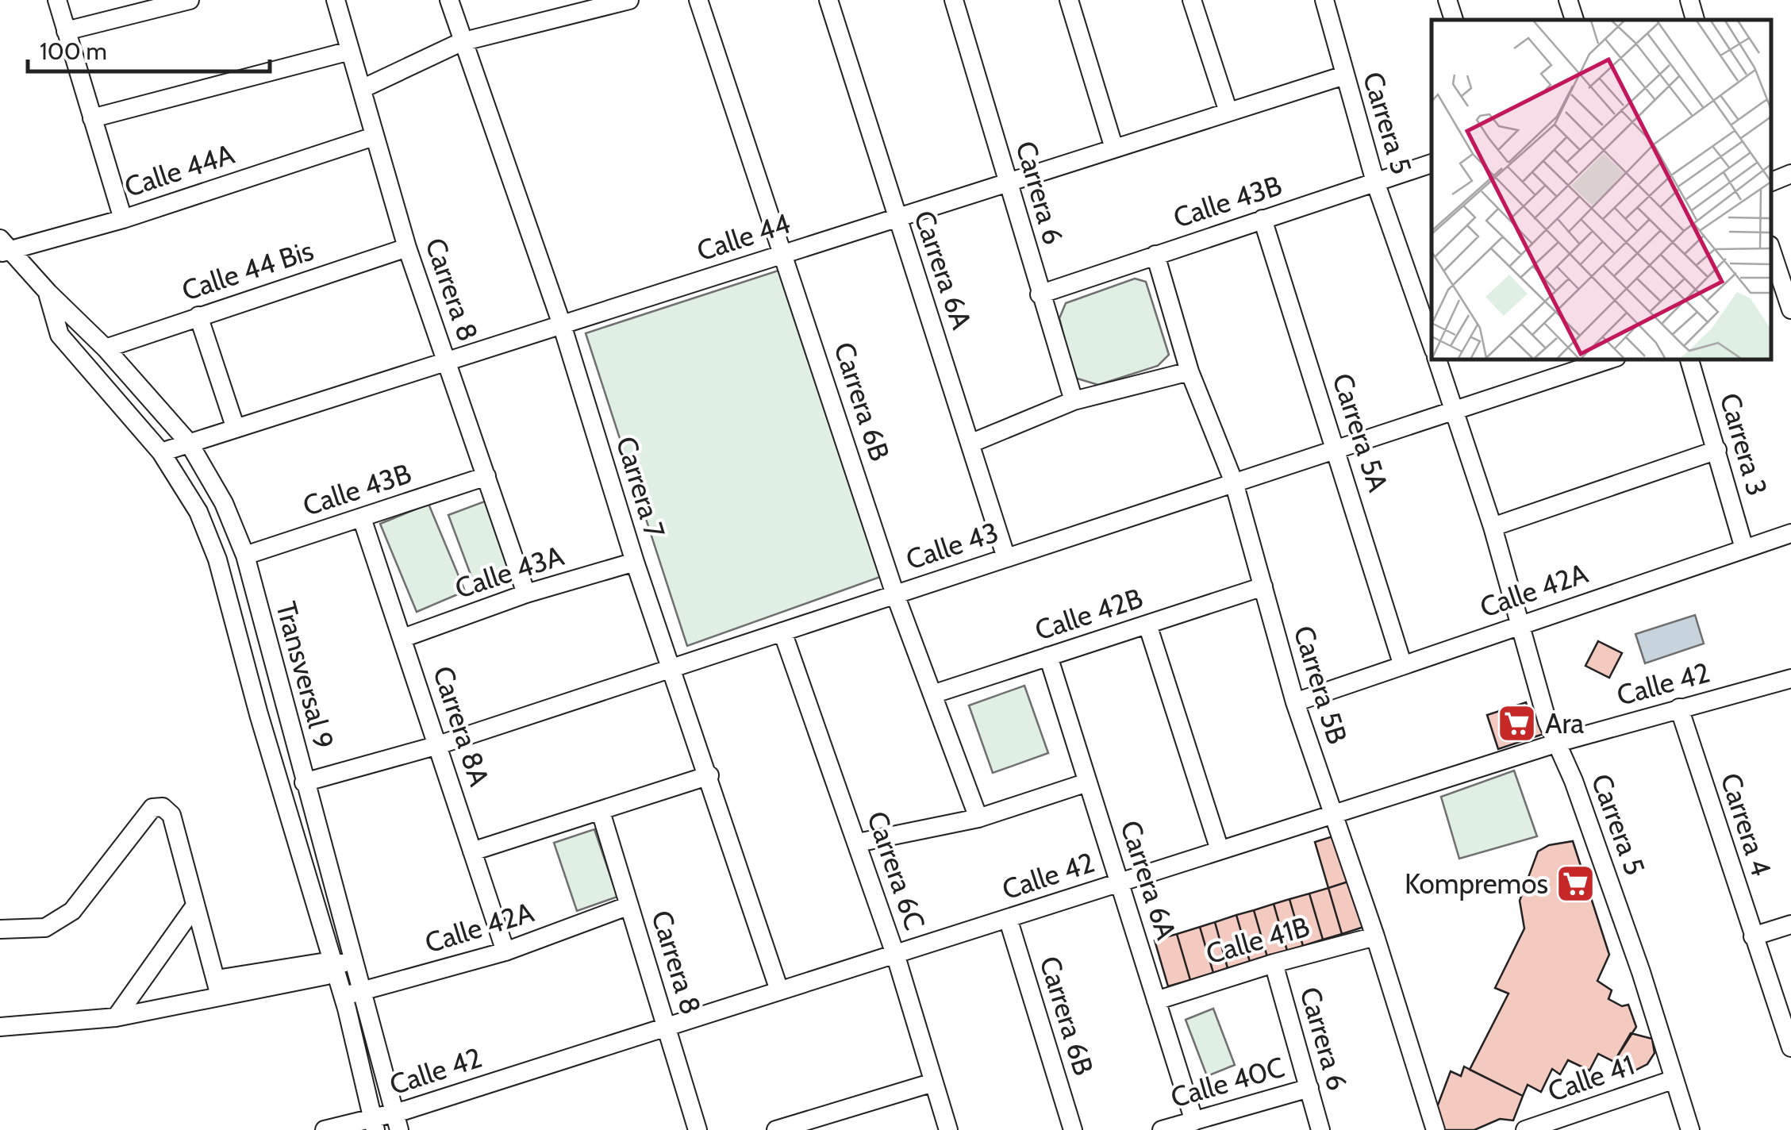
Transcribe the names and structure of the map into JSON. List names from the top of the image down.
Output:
{
  "streets": {
    "street": [
      "Carrera 5",
      "Calle 44A",
      "Carrera 6",
      "Calle 43B",
      "Calle 44",
      "Carrera 6A",
      "Calle 44 Bis",
      "Carrera 8",
      "Carrera 6B",
      "Carrera 5A",
      "Carrera 3",
      "Carrera 7",
      "Calle 43",
      "Calle 43A",
      "Calle 42A",
      "Calle 42B",
      "Transversal 9",
      "Calle 42",
      "Carrera 5B",
      "Carrera 8A",
      "Carrera 4",
      "Carrera 6C",
      "Calle 41B",
      "Calle 41",
      "Calle 40C"
    ]
  },
  "crossings": [
    ["Carrera 5", "Calle 43B"],
    ["Carrera 5", "Calle 44"],
    ["Carrera 5", "Calle 43"],
    ["Carrera 5", "Calle 42A"],
    ["Carrera 5", "Calle 42"],
    ["Carrera 5", "Calle 41"],
    ["Calle 44A", "Carrera 8"],
    ["Calle 44A", "Transversal 9"],
    ["Carrera 6", "Calle 43B"],
    ["Carrera 6", "Calle 44"],
    ["Carrera 6", "Calle 41B"],
    ["Carrera 6", "Calle 40C"],
    ["Calle 43B", "Carrera 8"],
    ["Calle 43B", "Carrera 5A"],
    ["Calle 43B", "Transversal 9"],
    ["Calle 43B", "Carrera 5B"],
    ["Calle 43B", "Carrera 8A"],
    ["Calle 44", "Carrera 6A"],
    ["Calle 44", "Carrera 8"],
    ["Calle 44", "Carrera 6B"],
    ["Calle 44", "Carrera 7"],
    ["Calle 44", "Transversal 9"],
    ["Carrera 6A", "Calle 43"],
    ["Carrera 6A", "Calle 42B"],
    ["Carrera 6A", "Calle 42"],
    ["Carrera 6A", "Calle 41B"],
    ["Carrera 6A", "Calle 40C"],
    ["Calle 44 Bis", "Carrera 8"],
    ["Calle 44 Bis", "Transversal 9"],
    ["Carrera 8", "Calle 43A"],
    ["Carrera 8", "Calle 42A"],
    ["Carrera 8", "Calle 42"],
    ["Carrera 6B", "Calle 43"],
    ["Carrera 6B", "Calle 42B"],
    ["Carrera 6B", "Calle 42"],
    ["Carrera 5A", "Calle 43"],
    ["Carrera 5A", "Calle 42A"],
    ["Carrera 3", "Calle 42A"],
    ["Carrera 7", "Calle 43"],
    ["Carrera 7", "Calle 43A"],
    ["Carrera 7", "Calle 42"],
    ["Calle 43", "Transversal 9"],
    ["Calle 43", "Carrera 5B"],
    ["Calle 43", "Carrera 8A"],
    ["Calle 43", "Carrera 6C"],
    ["Calle 43A", "Carrera 8A"],
    ["Calle 42A", "Transversal 9"],
    ["Calle 42A", "Carrera 5B"],
    ["Calle 42A", "Carrera 8A"],
    ["Calle 42B", "Carrera 5B"],
    ["Transversal 9", "Calle 42"],
    ["Calle 42", "Carrera 5B"],
    ["Calle 42", "Carrera 4"],
    ["Calle 42", "Carrera 6C"],
    ["Carrera 5B", "Calle 41B"]
  ],
  "places": {
    "supermarket": ["Ara", "Kompremos"]
  },
  "scale_bar": "100 m"
}
